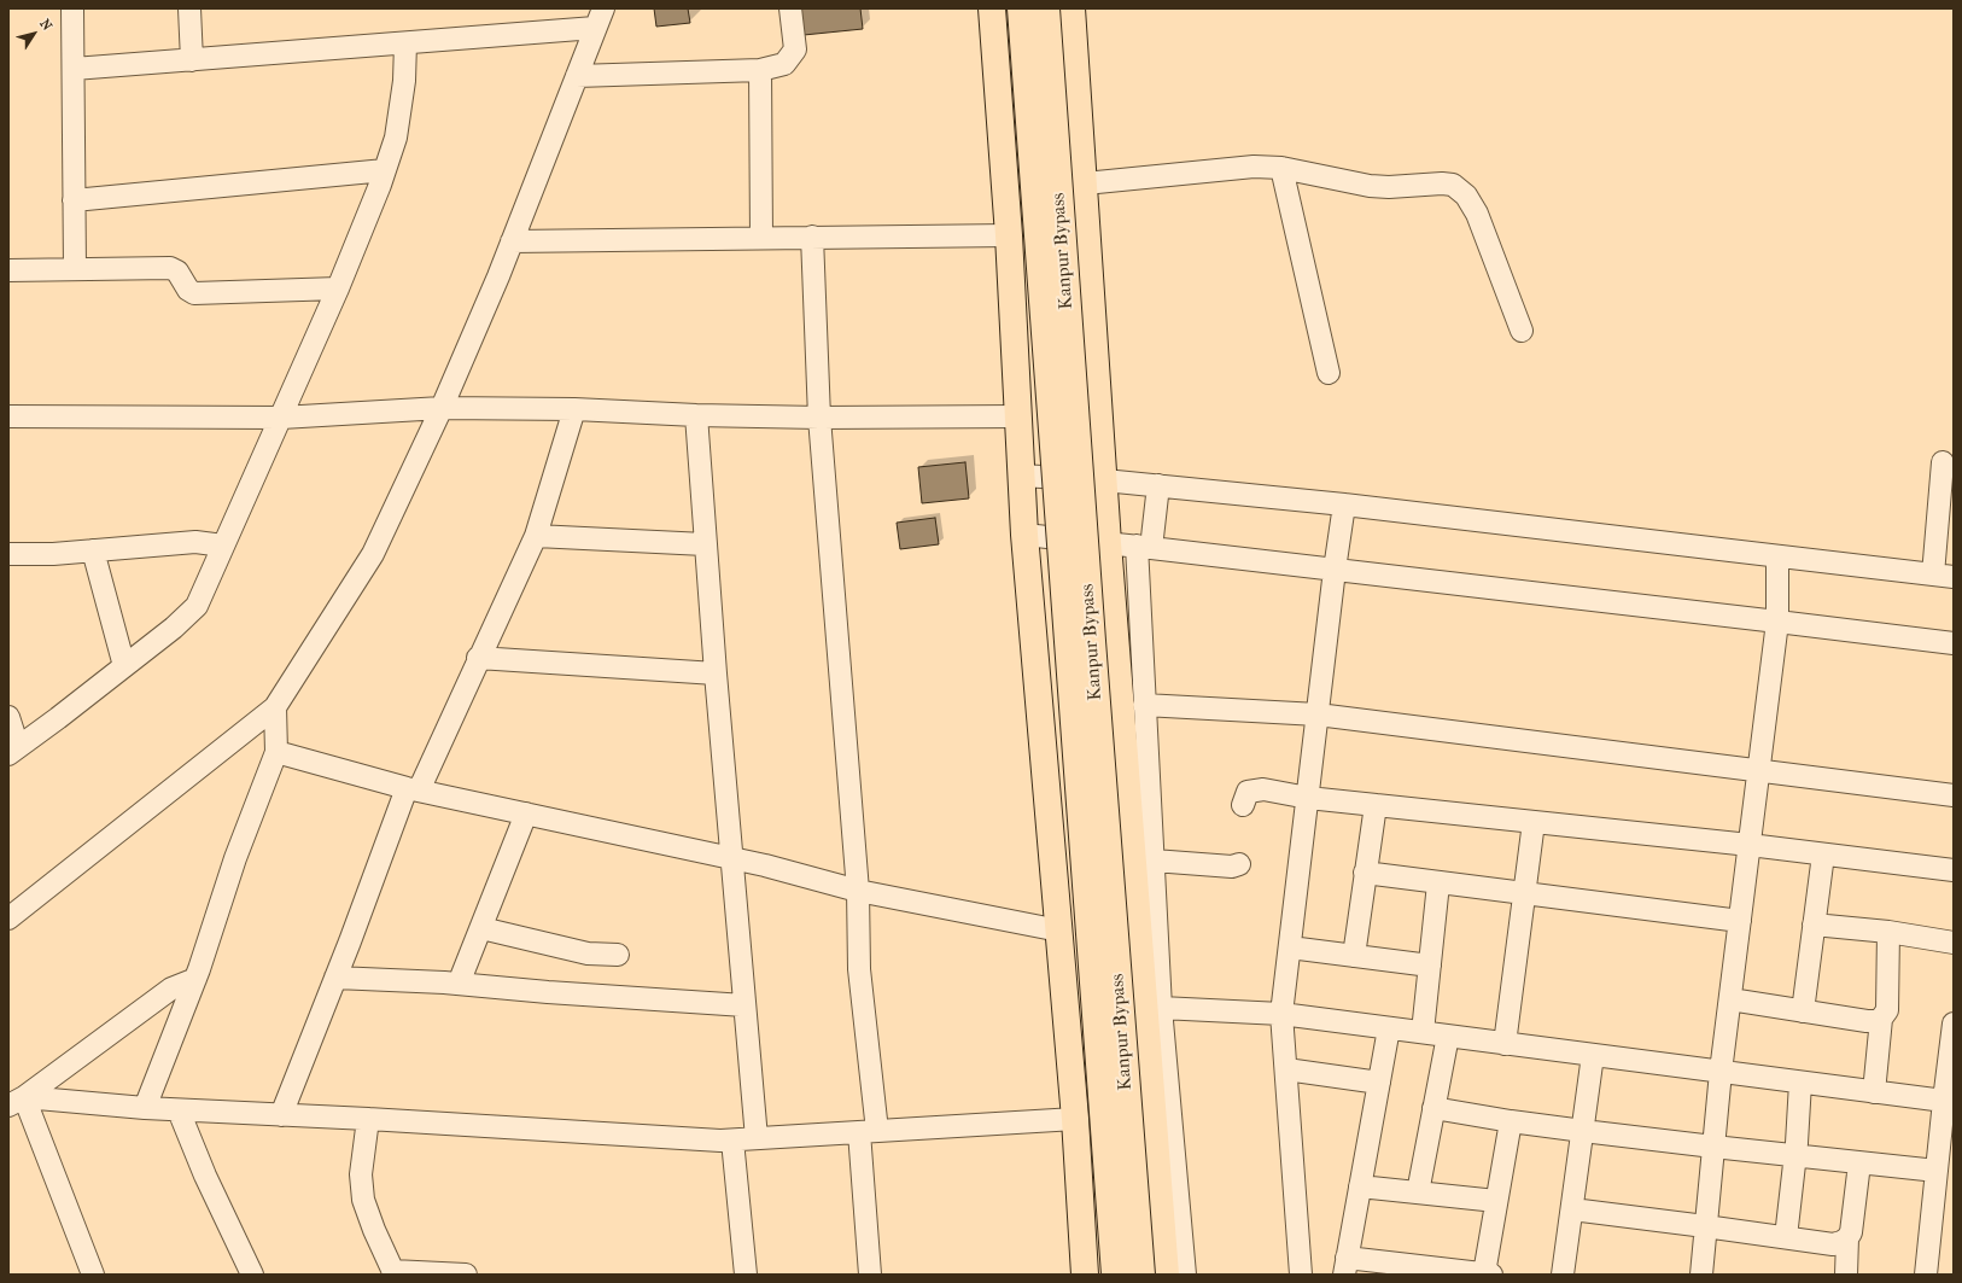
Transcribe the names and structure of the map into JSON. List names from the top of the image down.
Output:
{
  "streets": {
    "main road": ["Kanpur Bypass"]
  },
  "north": "top right"
}
